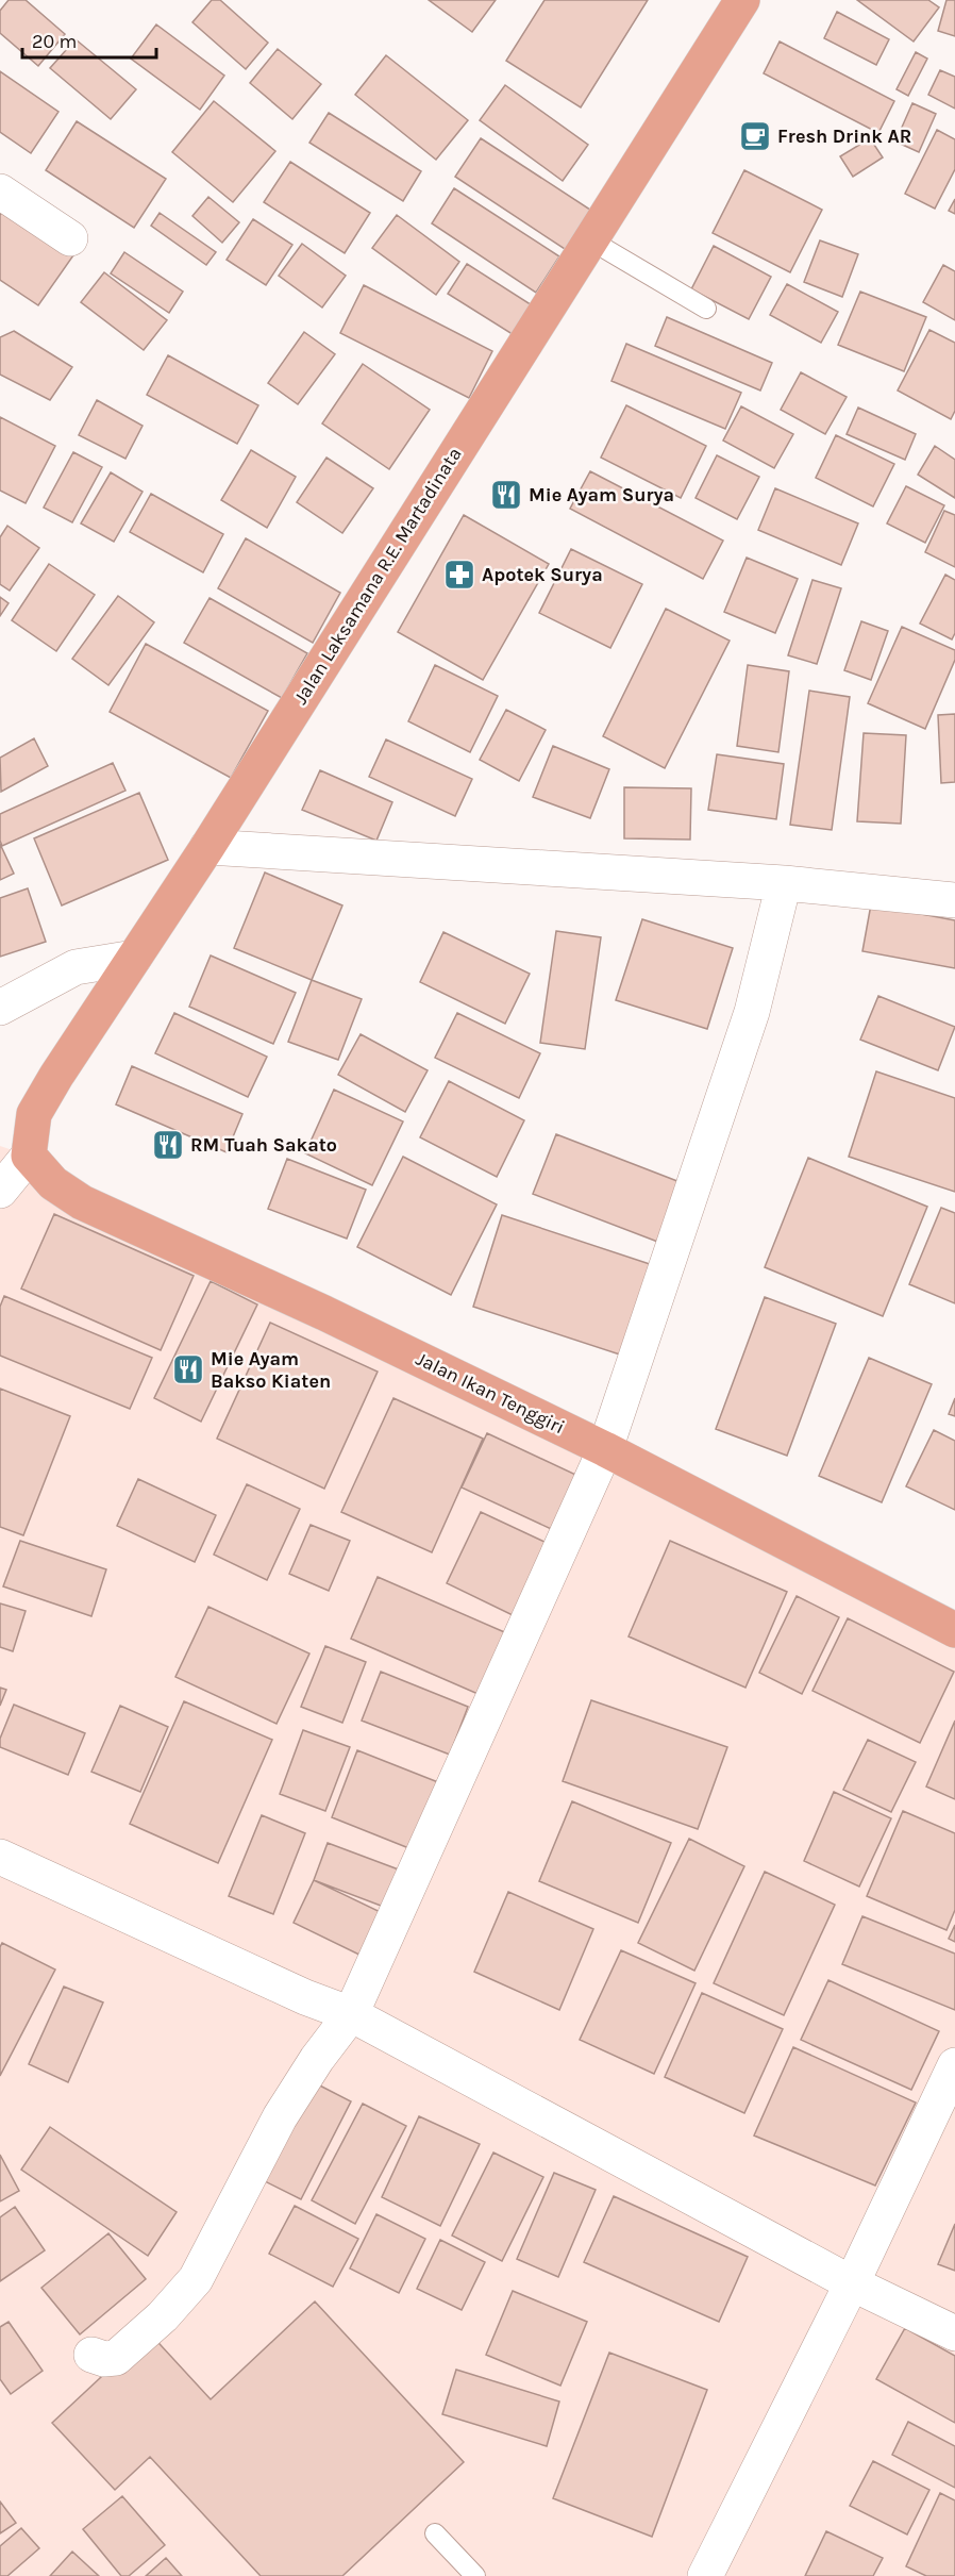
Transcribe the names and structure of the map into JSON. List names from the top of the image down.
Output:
{
  "streets": {
    "main road": ["Jalan Laksamana R.E. Martadinata", "Jalan Ikan Tenggiri"]
  },
  "crossings": [
    ["Jalan Laksamana R.E. Martadinata", "Jalan Ikan Tenggiri"]
  ],
  "places": {
    "cafe": ["Fresh Drink AR"],
    "restaurant": ["Mie Ayam Surya", "RM Tuah Sakato", "Mie Ayam Bakso Kiaten"],
    "pharmacy": ["Apotek Surya"]
  },
  "scale_bar": "20 m"
}
